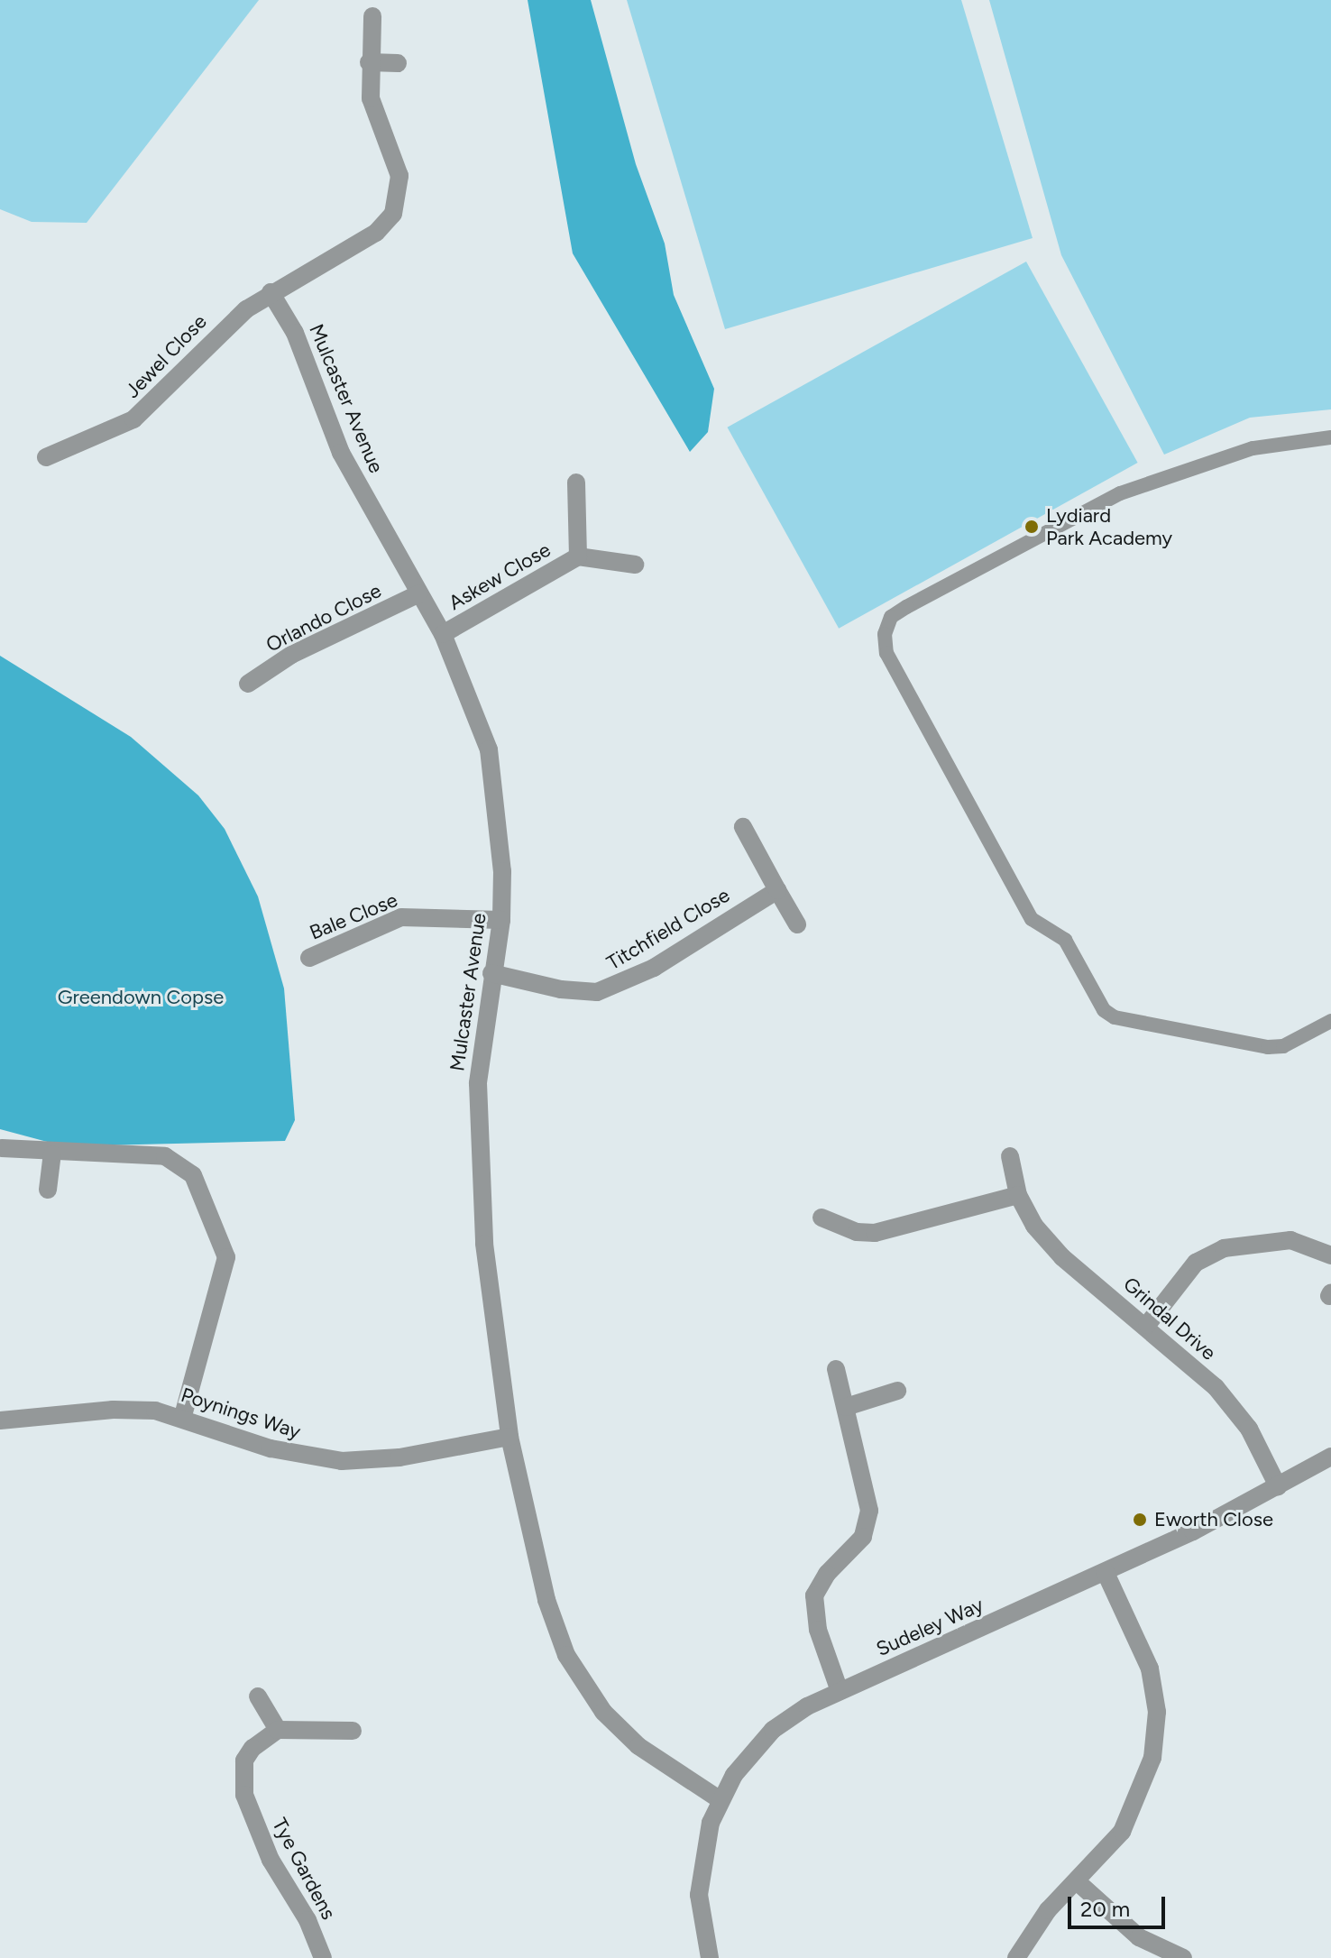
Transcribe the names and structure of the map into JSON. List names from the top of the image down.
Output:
{
  "streets": {
    "street": [
      "Jewel Close",
      "Mulcaster Avenue",
      "Askew Close",
      "Orlando Close",
      "Bale Close",
      "Titchfield Close",
      "Grindal Drive",
      "Poynings Way",
      "Sudeley Way",
      "Tye Gardens"
    ]
  },
  "crossings": [
    ["Jewel Close", "Mulcaster Avenue"],
    ["Mulcaster Avenue", "Askew Close"],
    ["Mulcaster Avenue", "Orlando Close"],
    ["Mulcaster Avenue", "Bale Close"],
    ["Mulcaster Avenue", "Titchfield Close"],
    ["Mulcaster Avenue", "Poynings Way"],
    ["Mulcaster Avenue", "Sudeley Way"],
    ["Grindal Drive", "Sudeley Way"]
  ],
  "parks": ["Greendown Copse"],
  "places": ["Lydiard Park Academy", "Eworth Close"],
  "scale_bar": "20 m"
}
